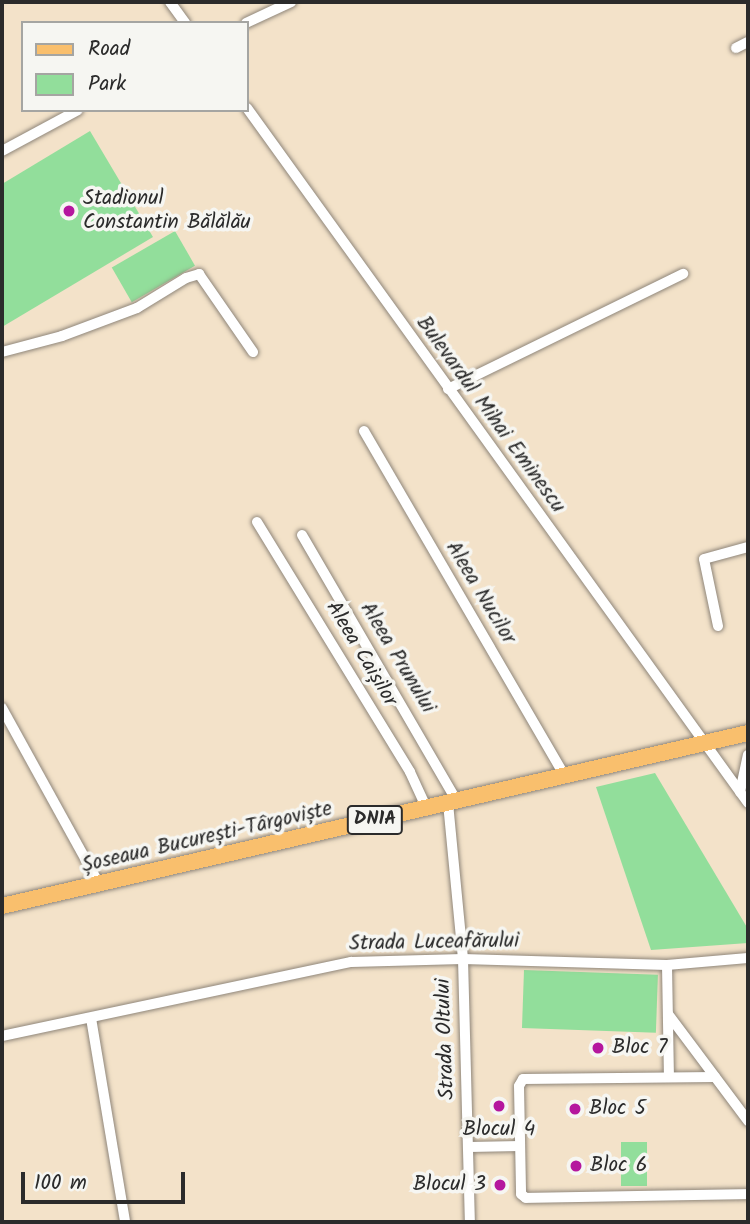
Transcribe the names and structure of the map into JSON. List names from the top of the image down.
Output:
{
  "streets": {
    "main road": ["DN1A", "Șoseaua București-Târgoviște"],
    "street": [
      "Bulevardul Mihai Eminescu",
      "Aleea Nucilor",
      "Aleea Caișilor",
      "Aleea Prunului",
      "Strada Luceafărului",
      "Strada Oltului"
    ]
  },
  "crossings": [
    ["Bulevardul Mihai Eminescu", "Șoseaua București-Târgoviște"],
    ["Aleea Nucilor", "Șoseaua București-Târgoviște"],
    ["Aleea Caișilor", "Șoseaua București-Târgoviște"],
    ["Aleea Prunului", "Șoseaua București-Târgoviște"],
    ["Aleea Prunului", "Strada Oltului"],
    ["Șoseaua București-Târgoviște", "Strada Oltului"],
    ["Strada Luceafărului", "Strada Oltului"]
  ],
  "places": [
    "Stadionul Constantin Bălălău",
    "Bloc 7",
    "Blocul 4",
    "Bloc 5",
    "Bloc 6",
    "Blocul 3"
  ],
  "legend": ["Road", "Park"],
  "scale_bar": "100 m"
}
